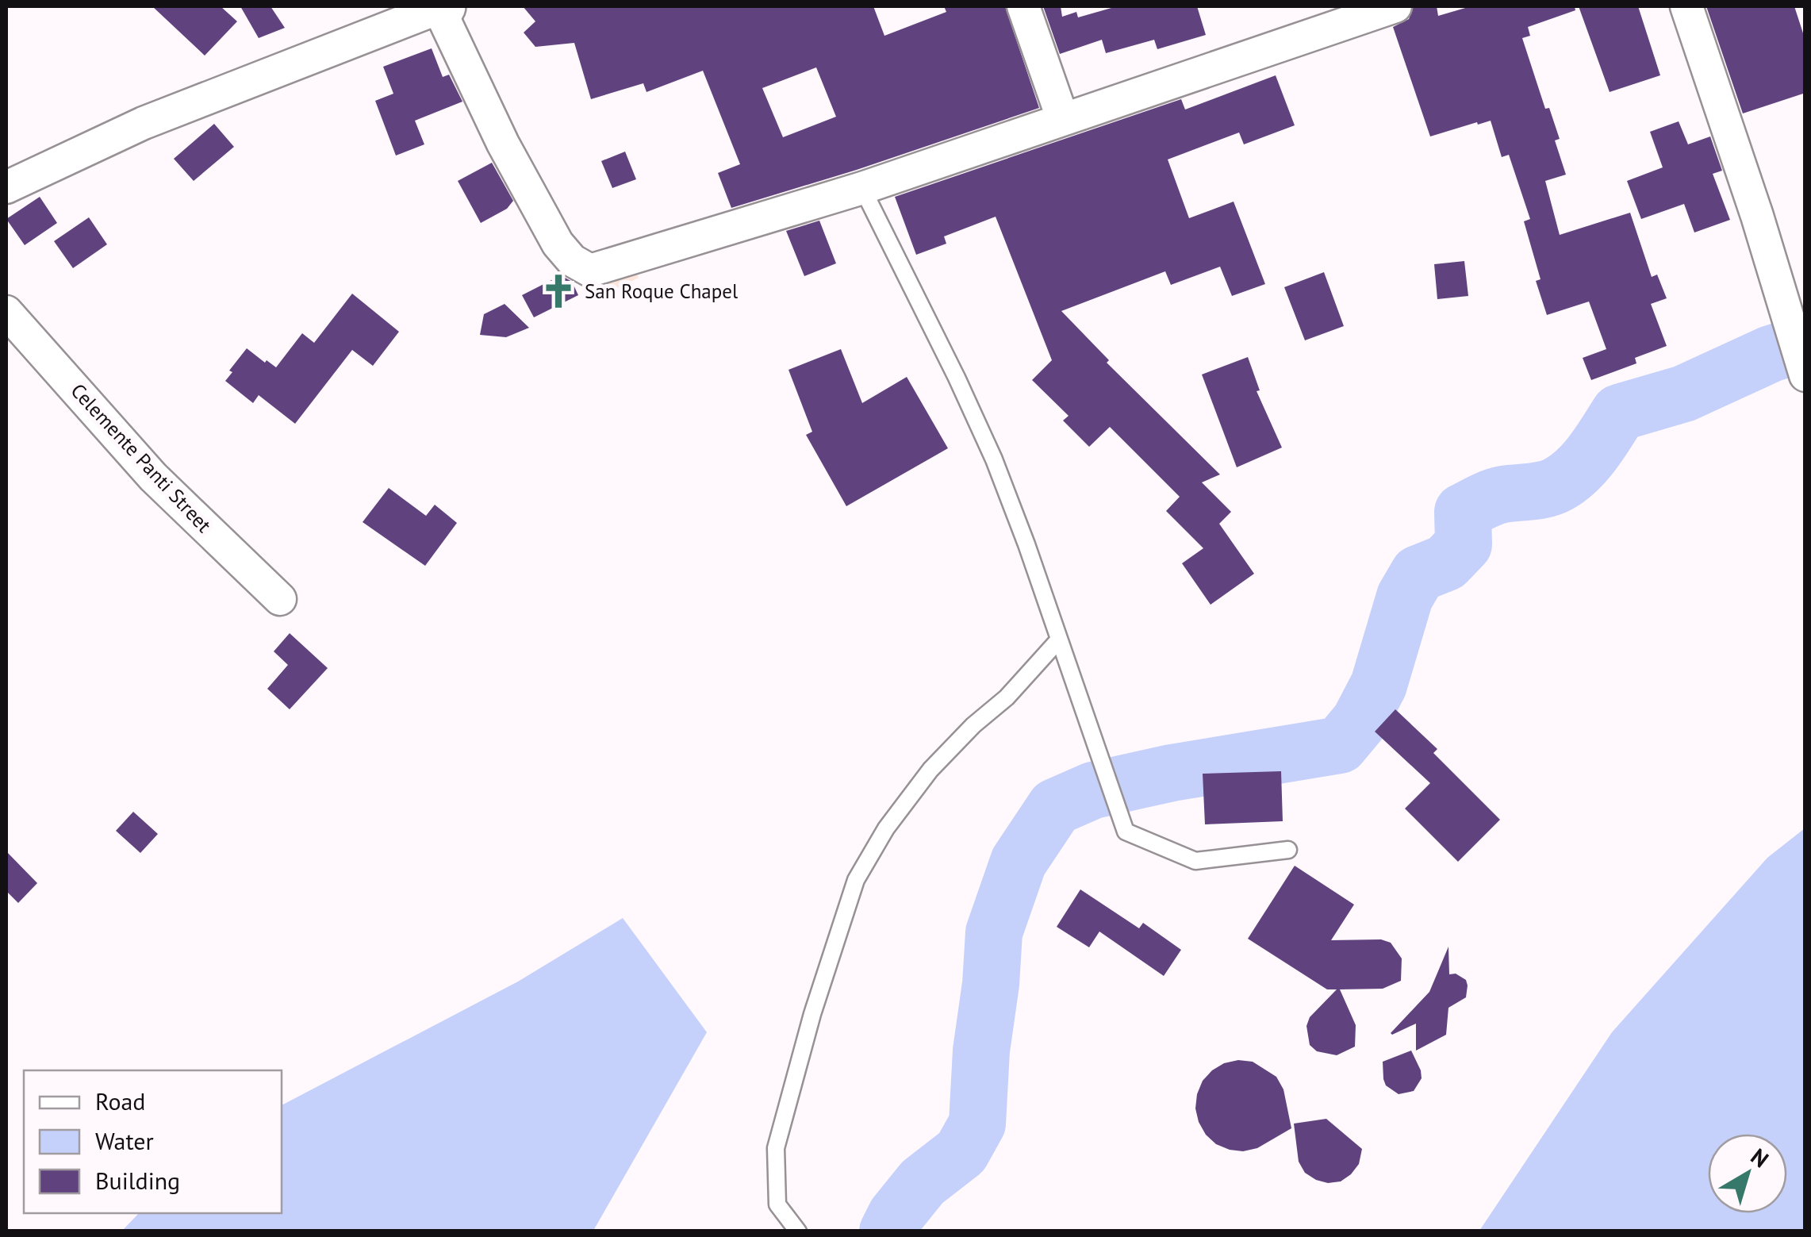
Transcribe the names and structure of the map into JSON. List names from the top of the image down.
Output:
{
  "streets": {
    "street": ["Celemente Panti Street"]
  },
  "places": {
    "church": ["San Roque Chapel"]
  },
  "legend": ["Road", "Water", "Building"],
  "north": "top right"
}
